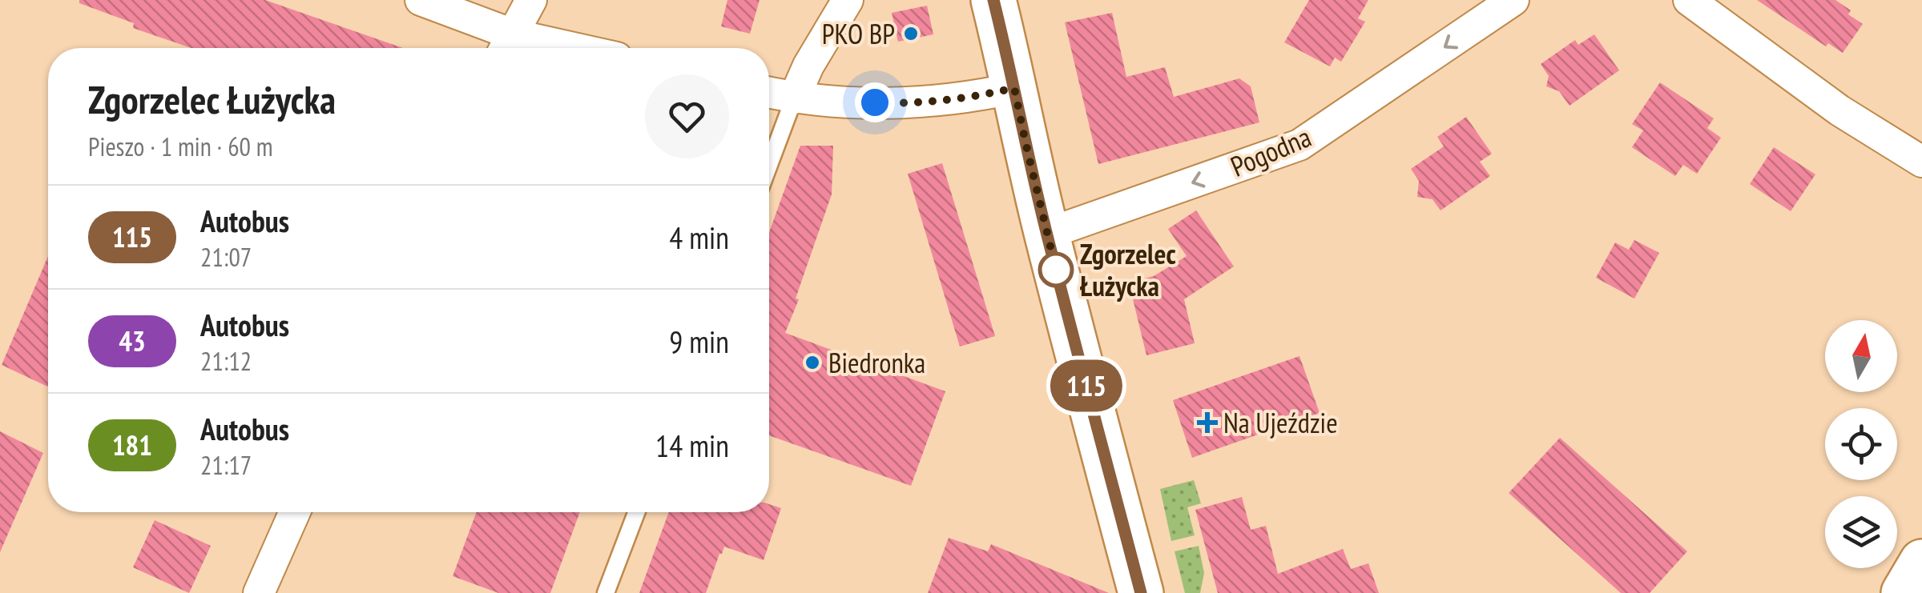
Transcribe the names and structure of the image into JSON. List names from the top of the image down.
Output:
{
  "streets": {
    "street": ["Pogodna"]
  },
  "one_way": ["Pogodna"],
  "places": {
    "other": ["PKO BP", "Zgorzelec Łużycka", "Biedronka"],
    "health": ["Na Ujeździe"]
  },
  "lines": ["bus line 115"],
  "north": "top",
  "page": {
    "on_map": "115",
    "heading": ["Zgorzelec Łużycka", "Pieszo · 1 min · 60 m"],
    "list": [
      {
        "mark": "115",
        "name": "Autobus",
        "note": "21:07",
        "value": "4 min"
      },
      {
        "mark": "43",
        "name": "Autobus",
        "note": "21:12",
        "value": "9 min"
      },
      {
        "mark": "181",
        "name": "Autobus",
        "note": "21:17",
        "value": "14 min"
      }
    ]
  }
}
